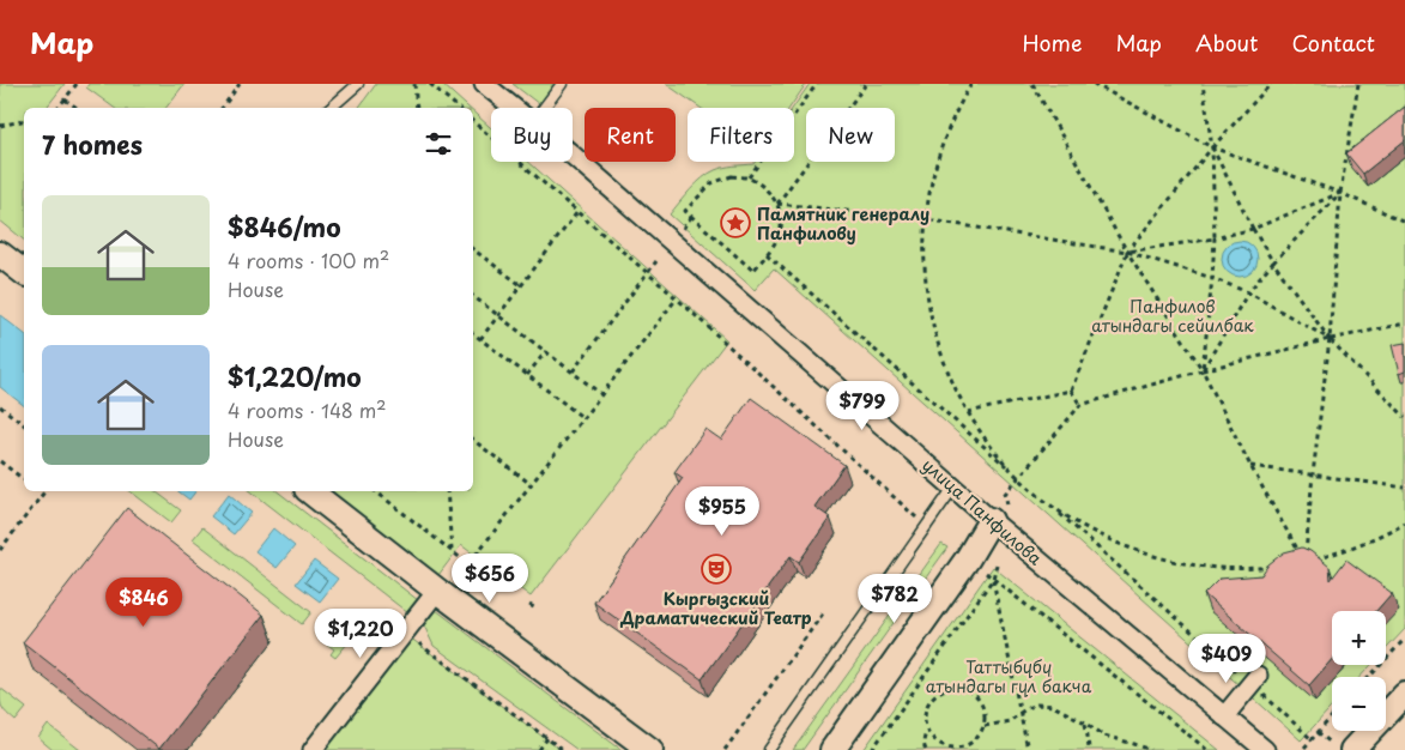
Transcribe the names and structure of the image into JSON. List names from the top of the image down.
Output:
{
  "streets": {
    "street": ["улица Панфилова"]
  },
  "parks": ["Панфилов атындагы сейилбак", "Таттыбүбү атындагы гүл бакча"],
  "places": {
    "place": ["Памятник генералу Панфилову"],
    "theatre": ["Кыргызский Драматический Театр"]
  },
  "page": {
    "header": "Map",
    "nav": [
      "Home",
      "Map",
      "About",
      "Contact"
    ],
    "chip": [
      "Buy",
      "Rent",
      "Filters",
      "New"
    ],
    "heading": "7 homes",
    "list": [
      {
        "name": "$846/mo",
        "note": "4 rooms · 100 m² · House"
      },
      {
        "name": "$1,220/mo",
        "note": "4 rooms · 148 m² · House"
      }
    ],
    "price": [
      "$799",
      "$955",
      "$656",
      "$782",
      "$846",
      "$1,220",
      "$409"
    ],
    "map_buttons": ["+", "−"]
  }
}
